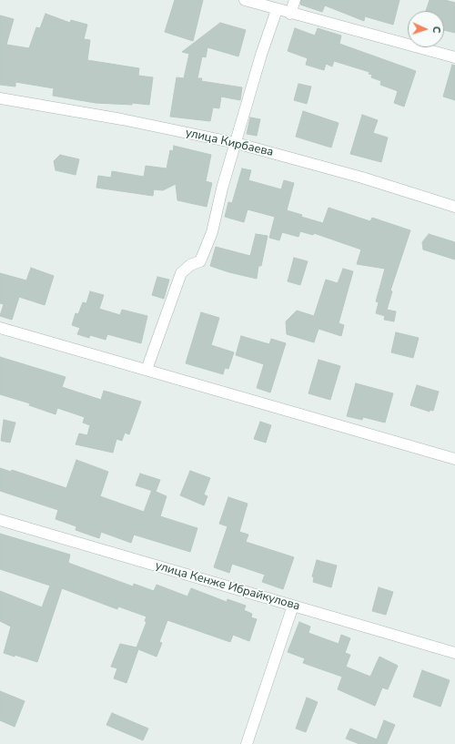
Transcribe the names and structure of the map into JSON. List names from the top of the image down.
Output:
{
  "streets": {
    "street": ["улица Кирбаева", "улица Кенже Ибрайкулова"]
  },
  "north": "right"
}
